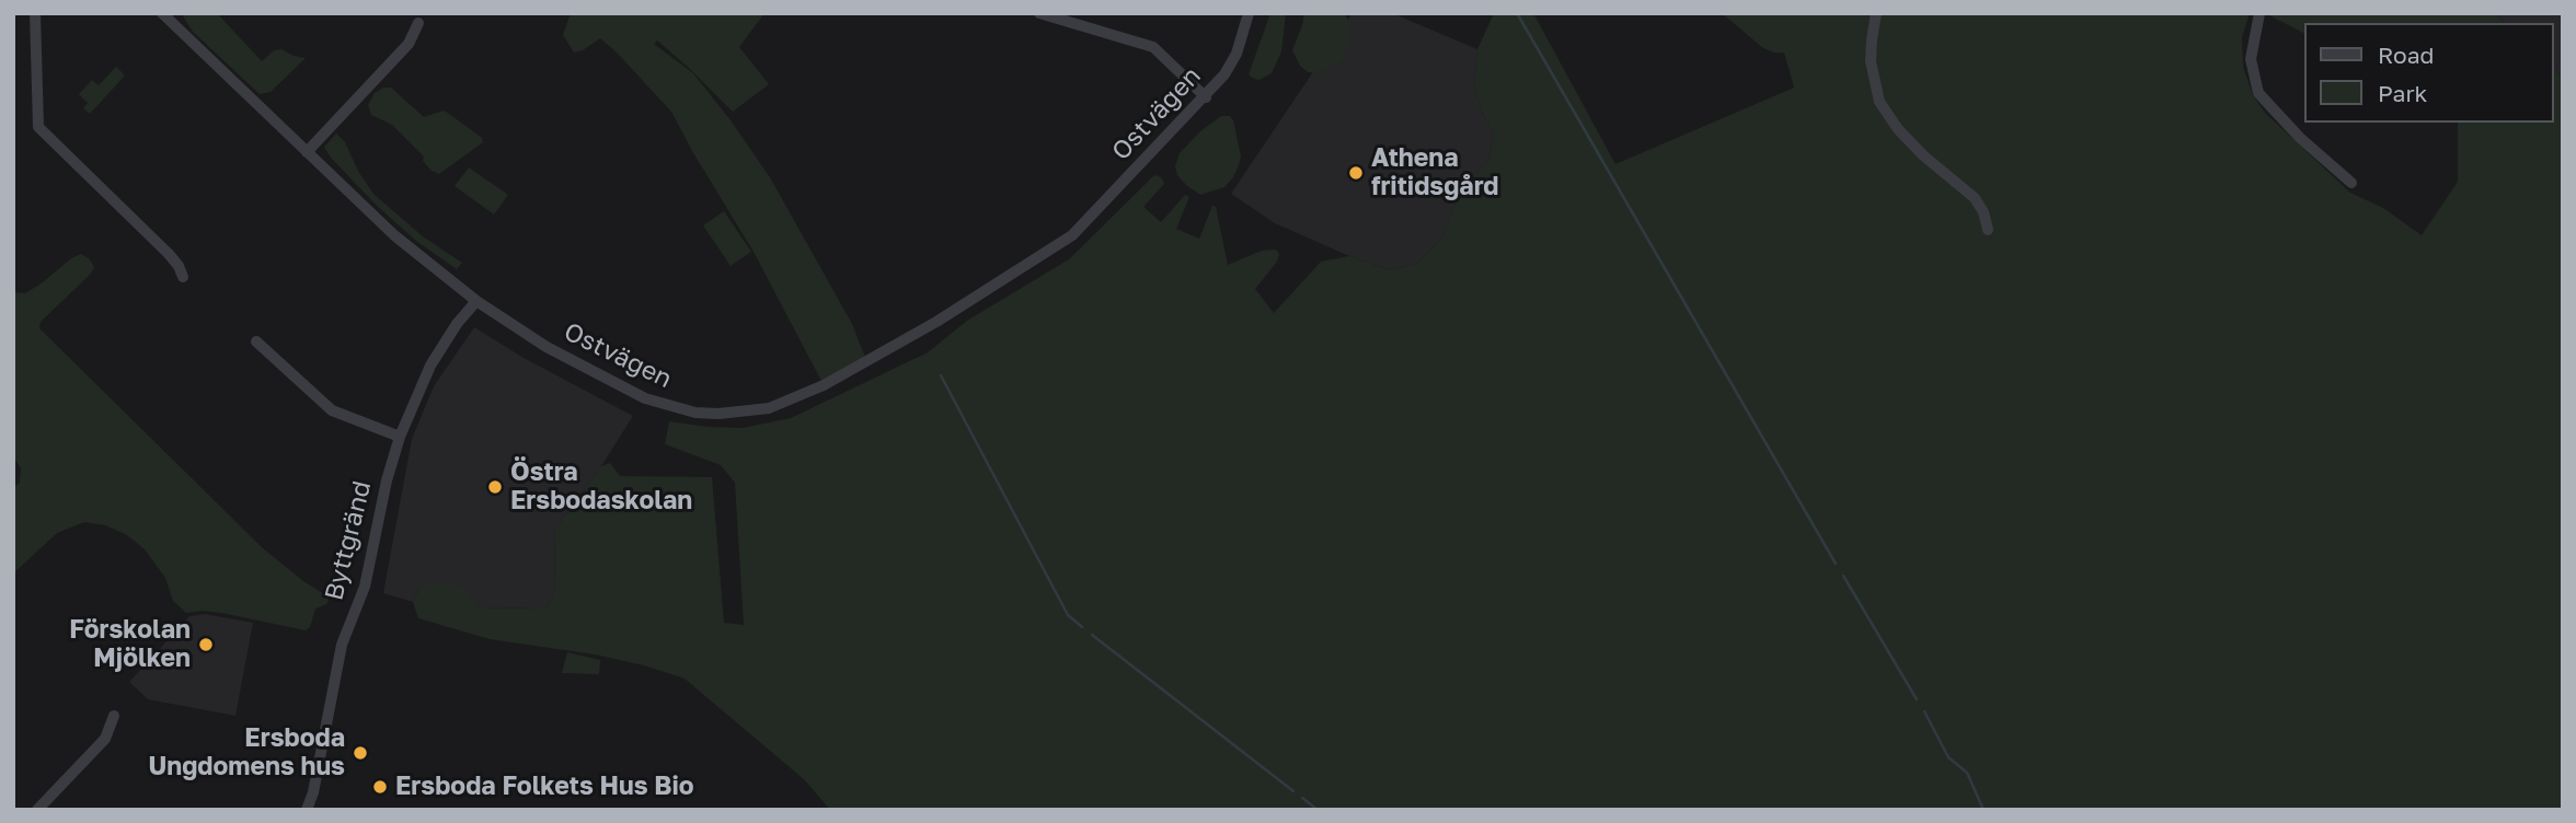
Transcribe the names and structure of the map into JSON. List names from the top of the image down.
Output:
{
  "streets": {
    "street": ["Ostvägen", "Byttgränd"]
  },
  "crossings": [
    ["Ostvägen", "Byttgränd"]
  ],
  "places": [
    "Athena fritidsgård",
    "Östra Ersbodaskolan",
    "Förskolan Mjölken",
    "Ersboda Ungdomens hus",
    "Ersboda Folkets Hus Bio"
  ],
  "legend": ["Road", "Park"]
}
